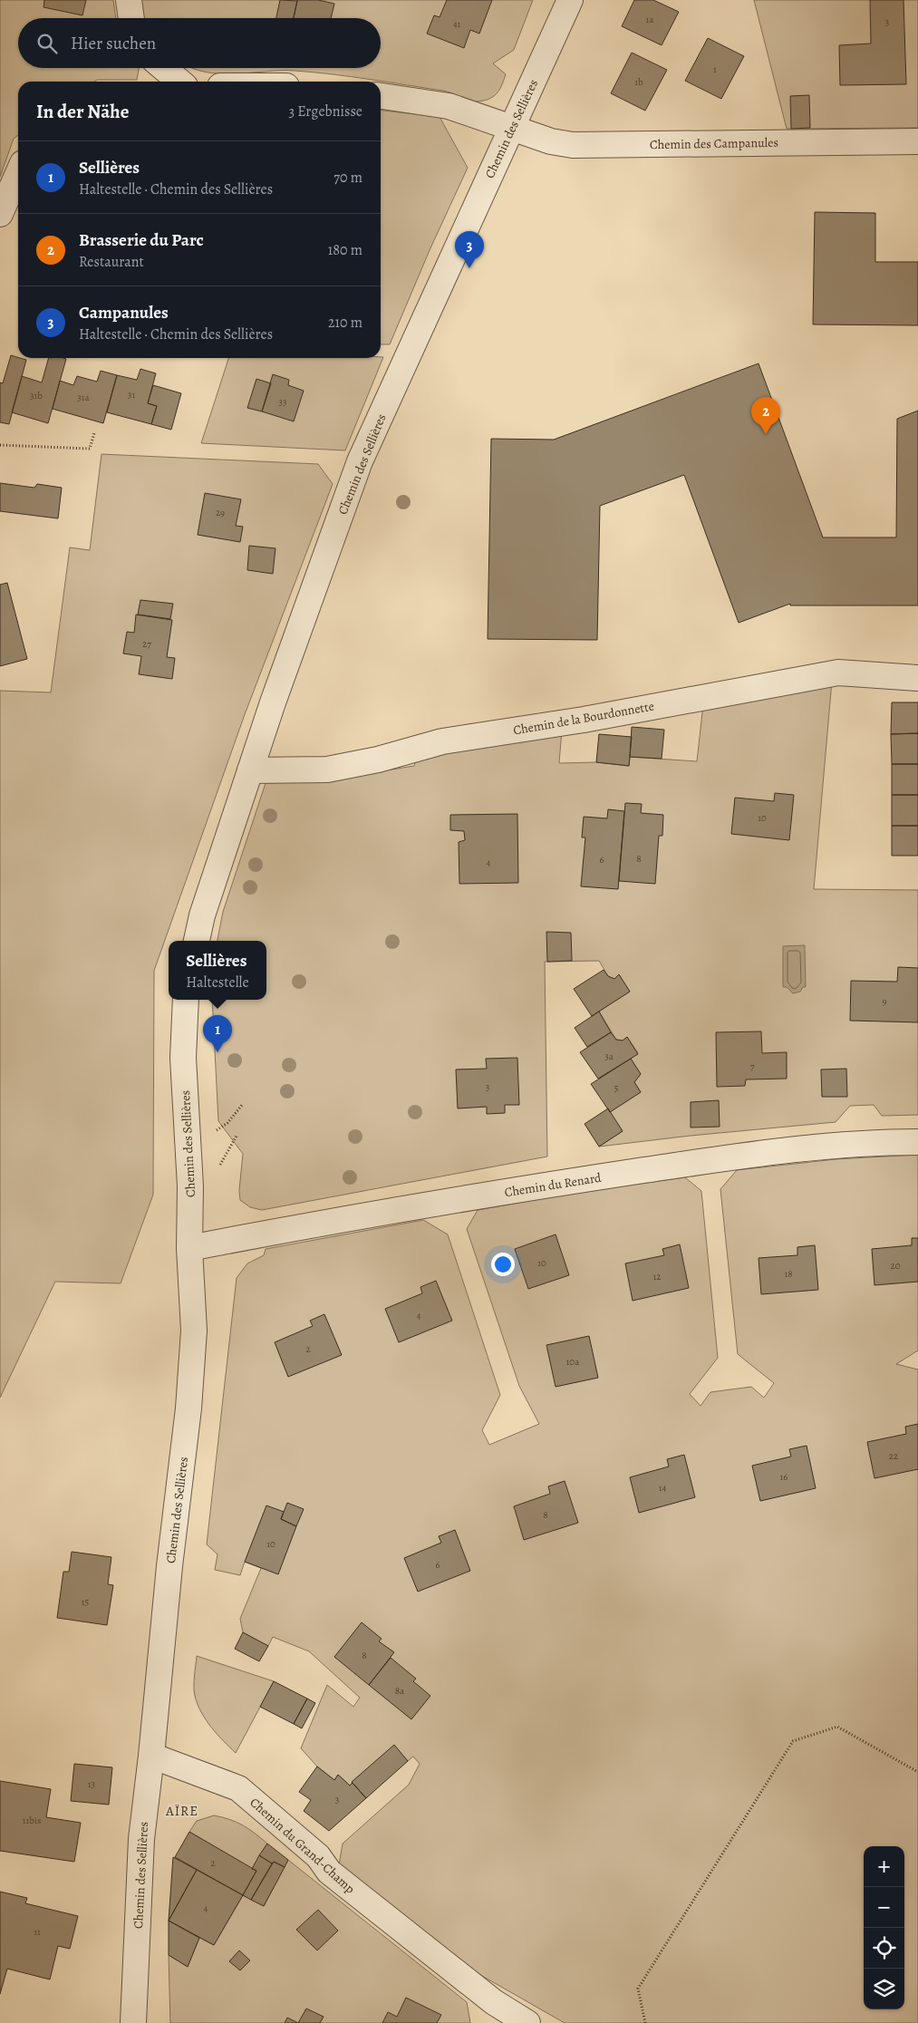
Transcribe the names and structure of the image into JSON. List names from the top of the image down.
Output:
{
  "streets": {
    "street": [
      "Chemin des Sellières",
      "Chemin des Campanules",
      "Chemin de la Bourdonnette",
      "Chemin du Renard",
      "Chemin du Grand-Champ"
    ]
  },
  "crossings": [
    ["Chemin des Sellières", "Chemin des Campanules"],
    ["Chemin des Sellières", "Chemin de la Bourdonnette"],
    ["Chemin des Sellières", "Chemin du Renard"],
    ["Chemin des Sellières", "Chemin du Grand-Champ"]
  ],
  "districts": ["AÏRE"],
  "house_numbers": [
    "1a",
    "3",
    "41",
    "1",
    "1b",
    "31",
    "31b",
    "31a",
    "33",
    "29",
    "27",
    "10",
    "8",
    "6",
    "4",
    "9",
    "3a",
    "7",
    "3",
    "5",
    "10",
    "20",
    "18",
    "12",
    "4",
    "2",
    "10a",
    "22",
    "16",
    "14",
    "8",
    "10",
    "6",
    "15",
    "8",
    "8a",
    "13",
    "3",
    "11bis",
    "2",
    "4",
    "11"
  ],
  "page": {
    "search": "Hier suchen",
    "heading": ["In der Nähe", "3 Ergebnisse"],
    "list": [
      {
        "mark": "1",
        "name": "Sellières",
        "note": "Haltestelle · Chemin des Sellières",
        "value": "70 m"
      },
      {
        "mark": "2",
        "name": "Brasserie du Parc",
        "note": "Restaurant",
        "value": "180 m"
      },
      {
        "mark": "3",
        "name": "Campanules",
        "note": "Haltestelle · Chemin des Sellières",
        "value": "210 m"
      }
    ],
    "pins": ["3", "2", "1"],
    "popup": ["Sellières", "Haltestelle"],
    "map_buttons": ["+", "−"]
  }
}
